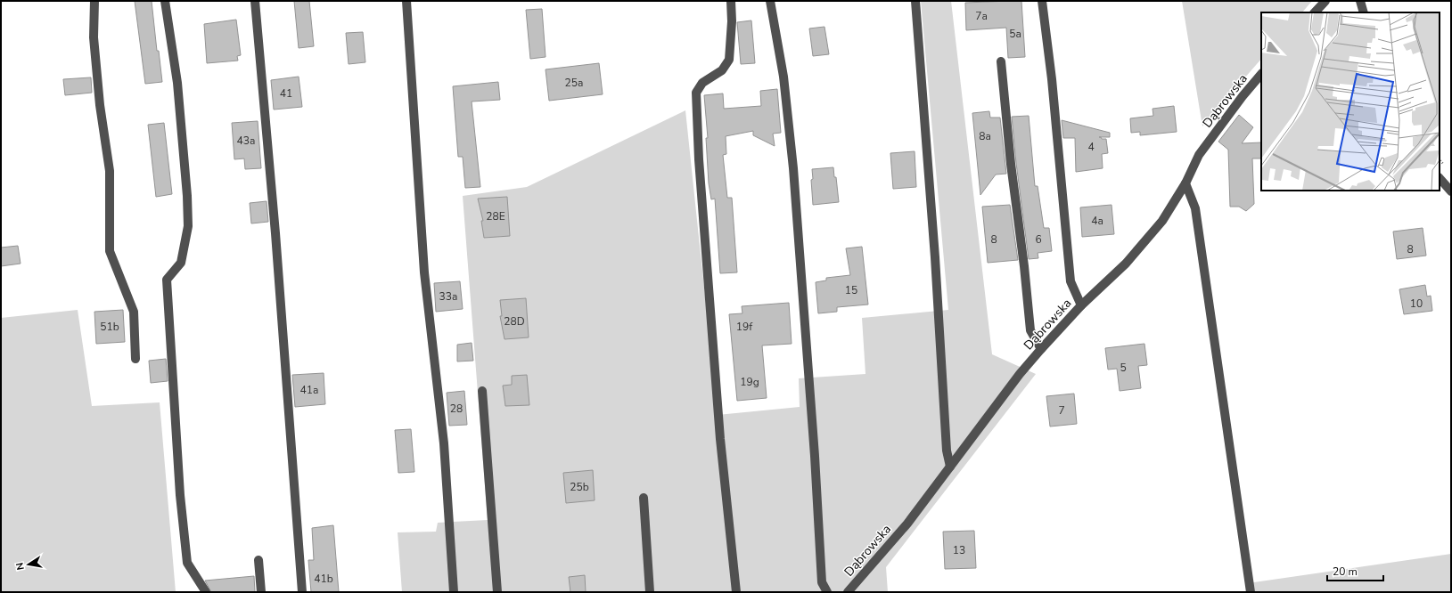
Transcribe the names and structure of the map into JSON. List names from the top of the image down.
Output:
{
  "streets": {
    "street": ["Dąbrowska"]
  },
  "house_numbers": [
    "7a",
    "5a",
    "25a",
    "41",
    "8a",
    "43a",
    "4",
    "28E",
    "4a",
    "8",
    "6",
    "8",
    "15",
    "33a",
    "10",
    "28D",
    "51b",
    "19f",
    "5",
    "19g",
    "41a",
    "28",
    "7",
    "25b",
    "13",
    "41b"
  ],
  "scale_bar": "20 m",
  "north": "left"
}
